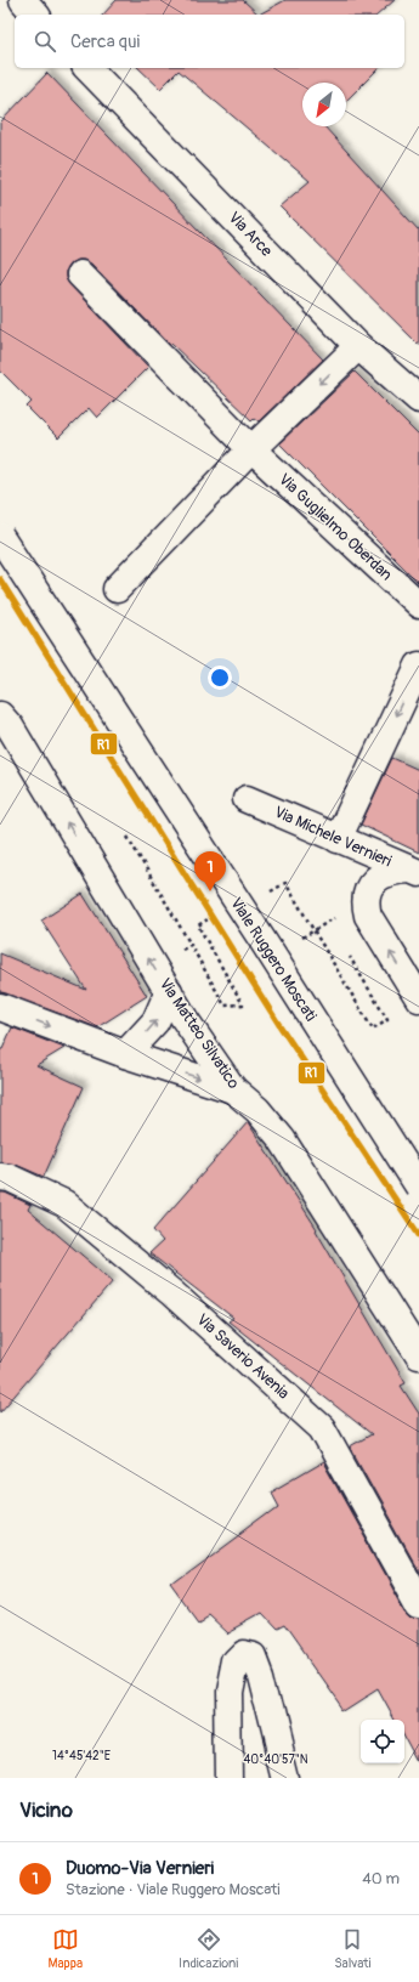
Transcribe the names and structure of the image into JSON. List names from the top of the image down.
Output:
{
  "streets": {
    "street": [
      "Via Arce",
      "Via Guglielmo Oberdan",
      "Via Michele Vernieri",
      "Viale Ruggero Moscati",
      "Via Matteo Silvatico",
      "Via Saverio Avenia"
    ]
  },
  "one_way": ["Via Matteo Silvatico"],
  "lines": ["transit line R1"],
  "north": "bottom left",
  "page": {
    "search": "Cerca qui",
    "pins": "1",
    "heading": "Vicino",
    "list": [
      {
        "mark": "1",
        "name": "Duomo-Via Vernieri",
        "note": "Stazione · Viale Ruggero Moscati",
        "value": "40 m"
      }
    ],
    "nav": ["Mappa", "Indicazioni", "Salvati"]
  },
  "coordinates": ["14°45'42\"E", "40°40'57\"N"]
}
